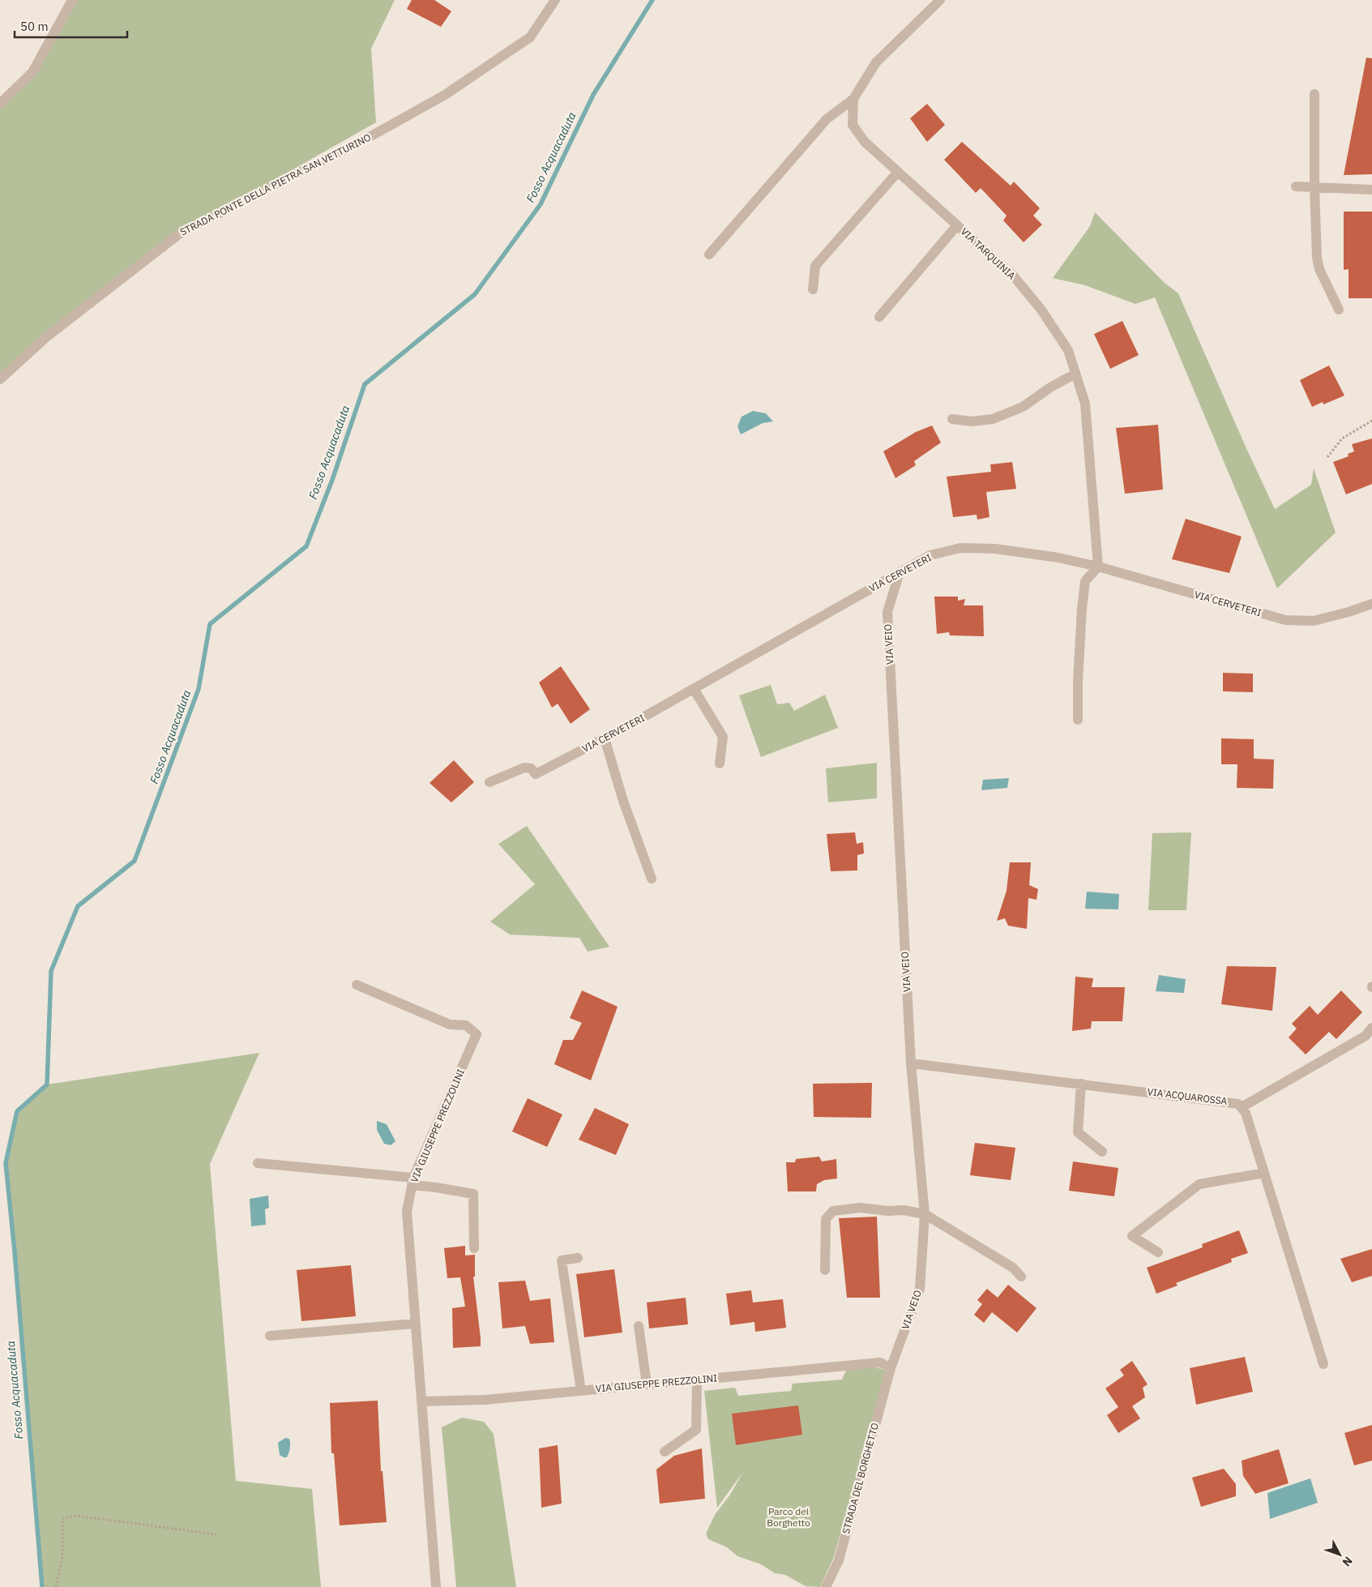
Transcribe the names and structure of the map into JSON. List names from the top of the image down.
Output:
{
  "streets": {
    "street": [
      "STRADA PONTE DELLA PIETRA SAN VETTURINO",
      "VIA TARQUINIA",
      "VIA CERVETERI",
      "VIA VEIO",
      "VIA ACQUAROSSA",
      "VIA GIUSEPPE PREZZOLINI",
      "STRADA DEL BORGHETTO"
    ]
  },
  "crossings": [
    ["VIA TARQUINIA", "VIA CERVETERI"],
    ["VIA CERVETERI", "VIA VEIO"],
    ["VIA VEIO", "VIA ACQUAROSSA"],
    ["VIA VEIO", "VIA GIUSEPPE PREZZOLINI"],
    ["VIA VEIO", "STRADA DEL BORGHETTO"],
    ["VIA GIUSEPPE PREZZOLINI", "STRADA DEL BORGHETTO"]
  ],
  "water": ["Fosso Acquacaduta"],
  "parks": ["Parco del Borghetto"],
  "scale_bar": "50 m",
  "north": "bottom right"
}
